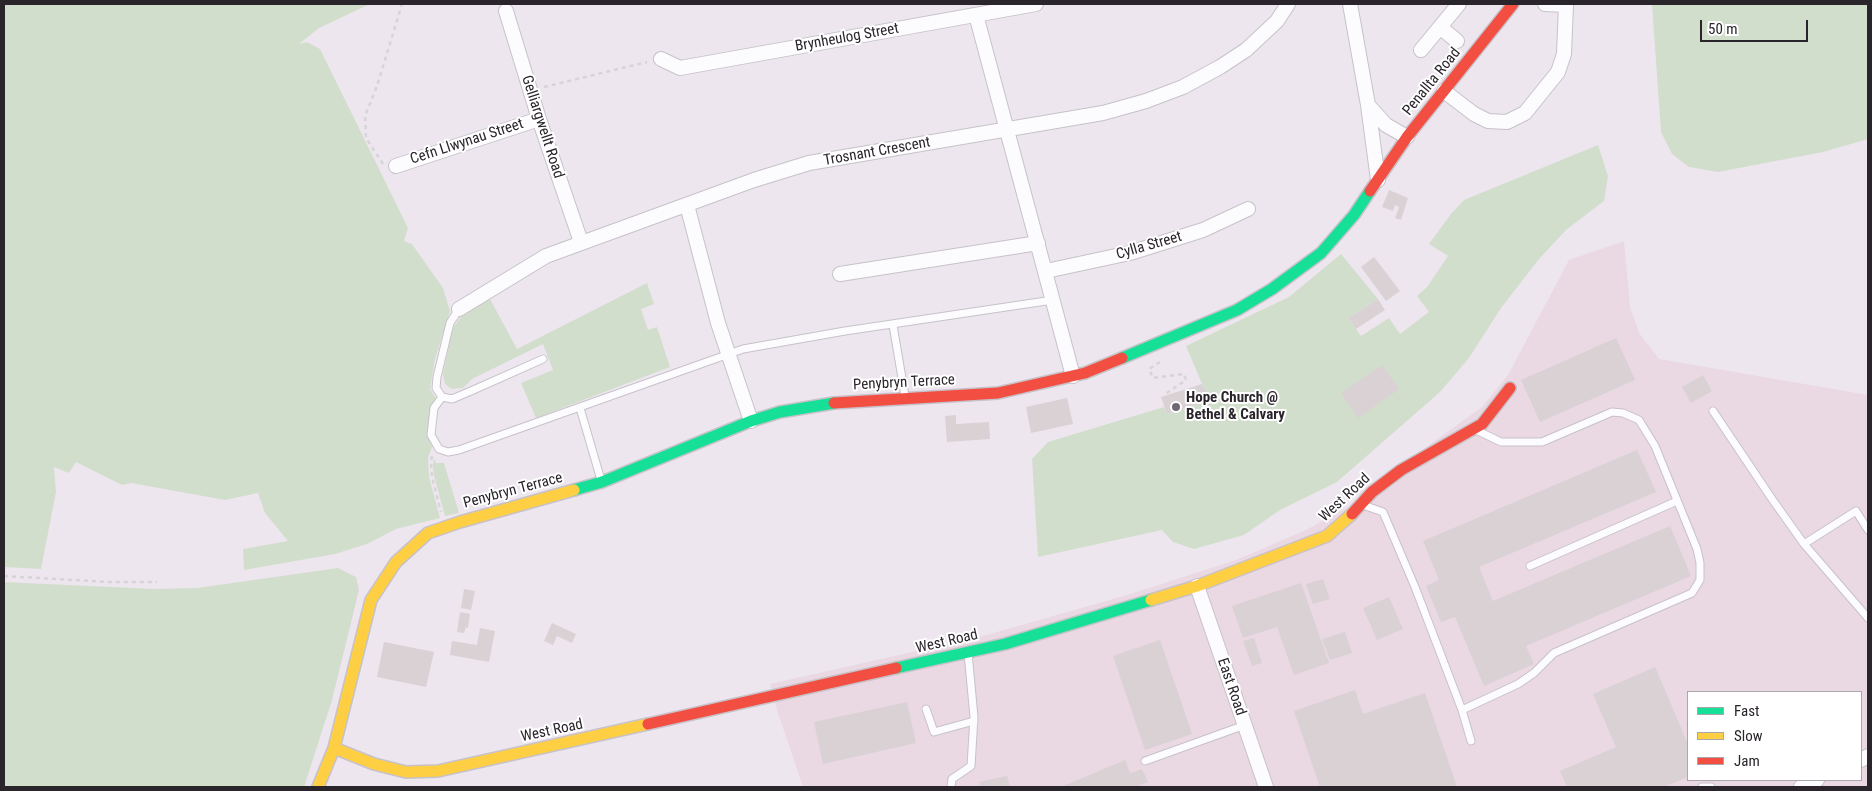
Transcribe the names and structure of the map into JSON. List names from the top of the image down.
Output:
{
  "streets": {
    "street": [
      "Brynheulog Street",
      "Penallta Road",
      "Gelliargwellt Road",
      "Cefn Llwynau Street",
      "Trosnant Crescent",
      "Cylla Street",
      "Penybryn Terrace",
      "West Road",
      "East Road"
    ]
  },
  "crossings": [
    ["Penallta Road", "Penybryn Terrace"],
    ["Gelliargwellt Road", "Cefn Llwynau Street"],
    ["Gelliargwellt Road", "Trosnant Crescent"],
    ["Penybryn Terrace", "West Road"],
    ["West Road", "East Road"]
  ],
  "places": ["Hope Church @ Bethel & Calvary"],
  "legend": ["Fast", "Slow", "Jam"],
  "scale_bar": "50 m"
}
